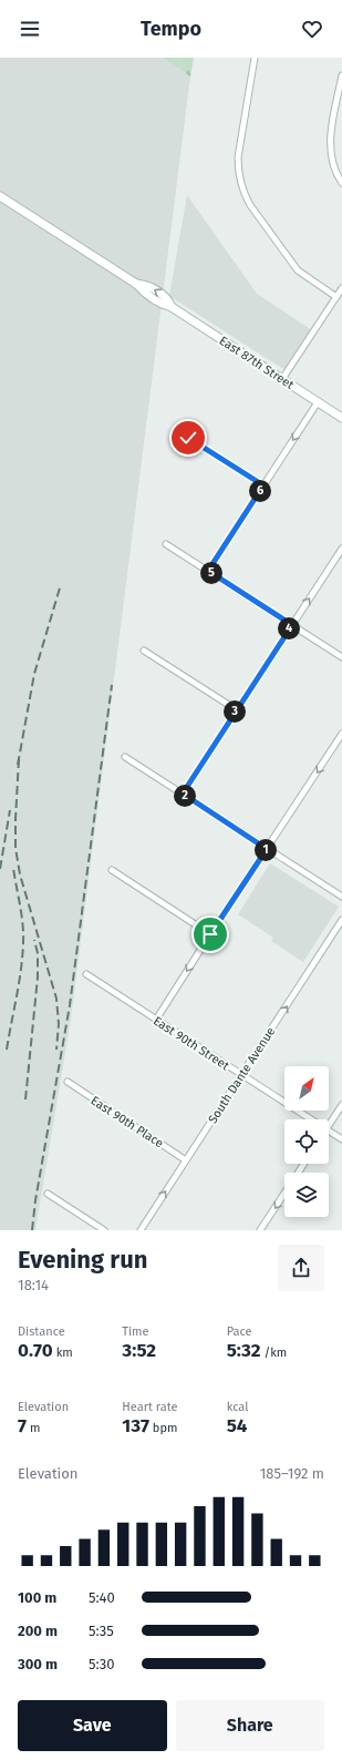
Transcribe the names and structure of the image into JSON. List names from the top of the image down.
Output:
{
  "streets": {
    "main road": ["East 87th Street"],
    "street": ["East 90th Street", "South Dante Avenue", "East 90th Place"]
  },
  "crossings": [
    ["East 90th Street", "South Dante Avenue"],
    ["South Dante Avenue", "East 90th Place"]
  ],
  "one_way": ["South Dante Avenue"],
  "north": "top right",
  "page": {
    "header": "Tempo",
    "pins": [
      "6",
      "5",
      "4",
      "3",
      "2",
      "1"
    ],
    "heading": ["Evening run", "18:14"],
    "stats": [
      ["Distance", "0.70 km"],
      ["Time", "3:52"],
      ["Pace", "5:32 /km"],
      ["Elevation", "7 m"],
      ["Heart rate", "137 bpm"],
      ["kcal", "54"]
    ],
    "chart": ["Elevation", "185–192 m"],
    "list": [
      {
        "name": "100 m",
        "note": "5:40"
      },
      {
        "name": "200 m",
        "note": "5:35"
      },
      {
        "name": "300 m",
        "note": "5:30"
      }
    ],
    "buttons": ["Save", "Share"]
  }
}
